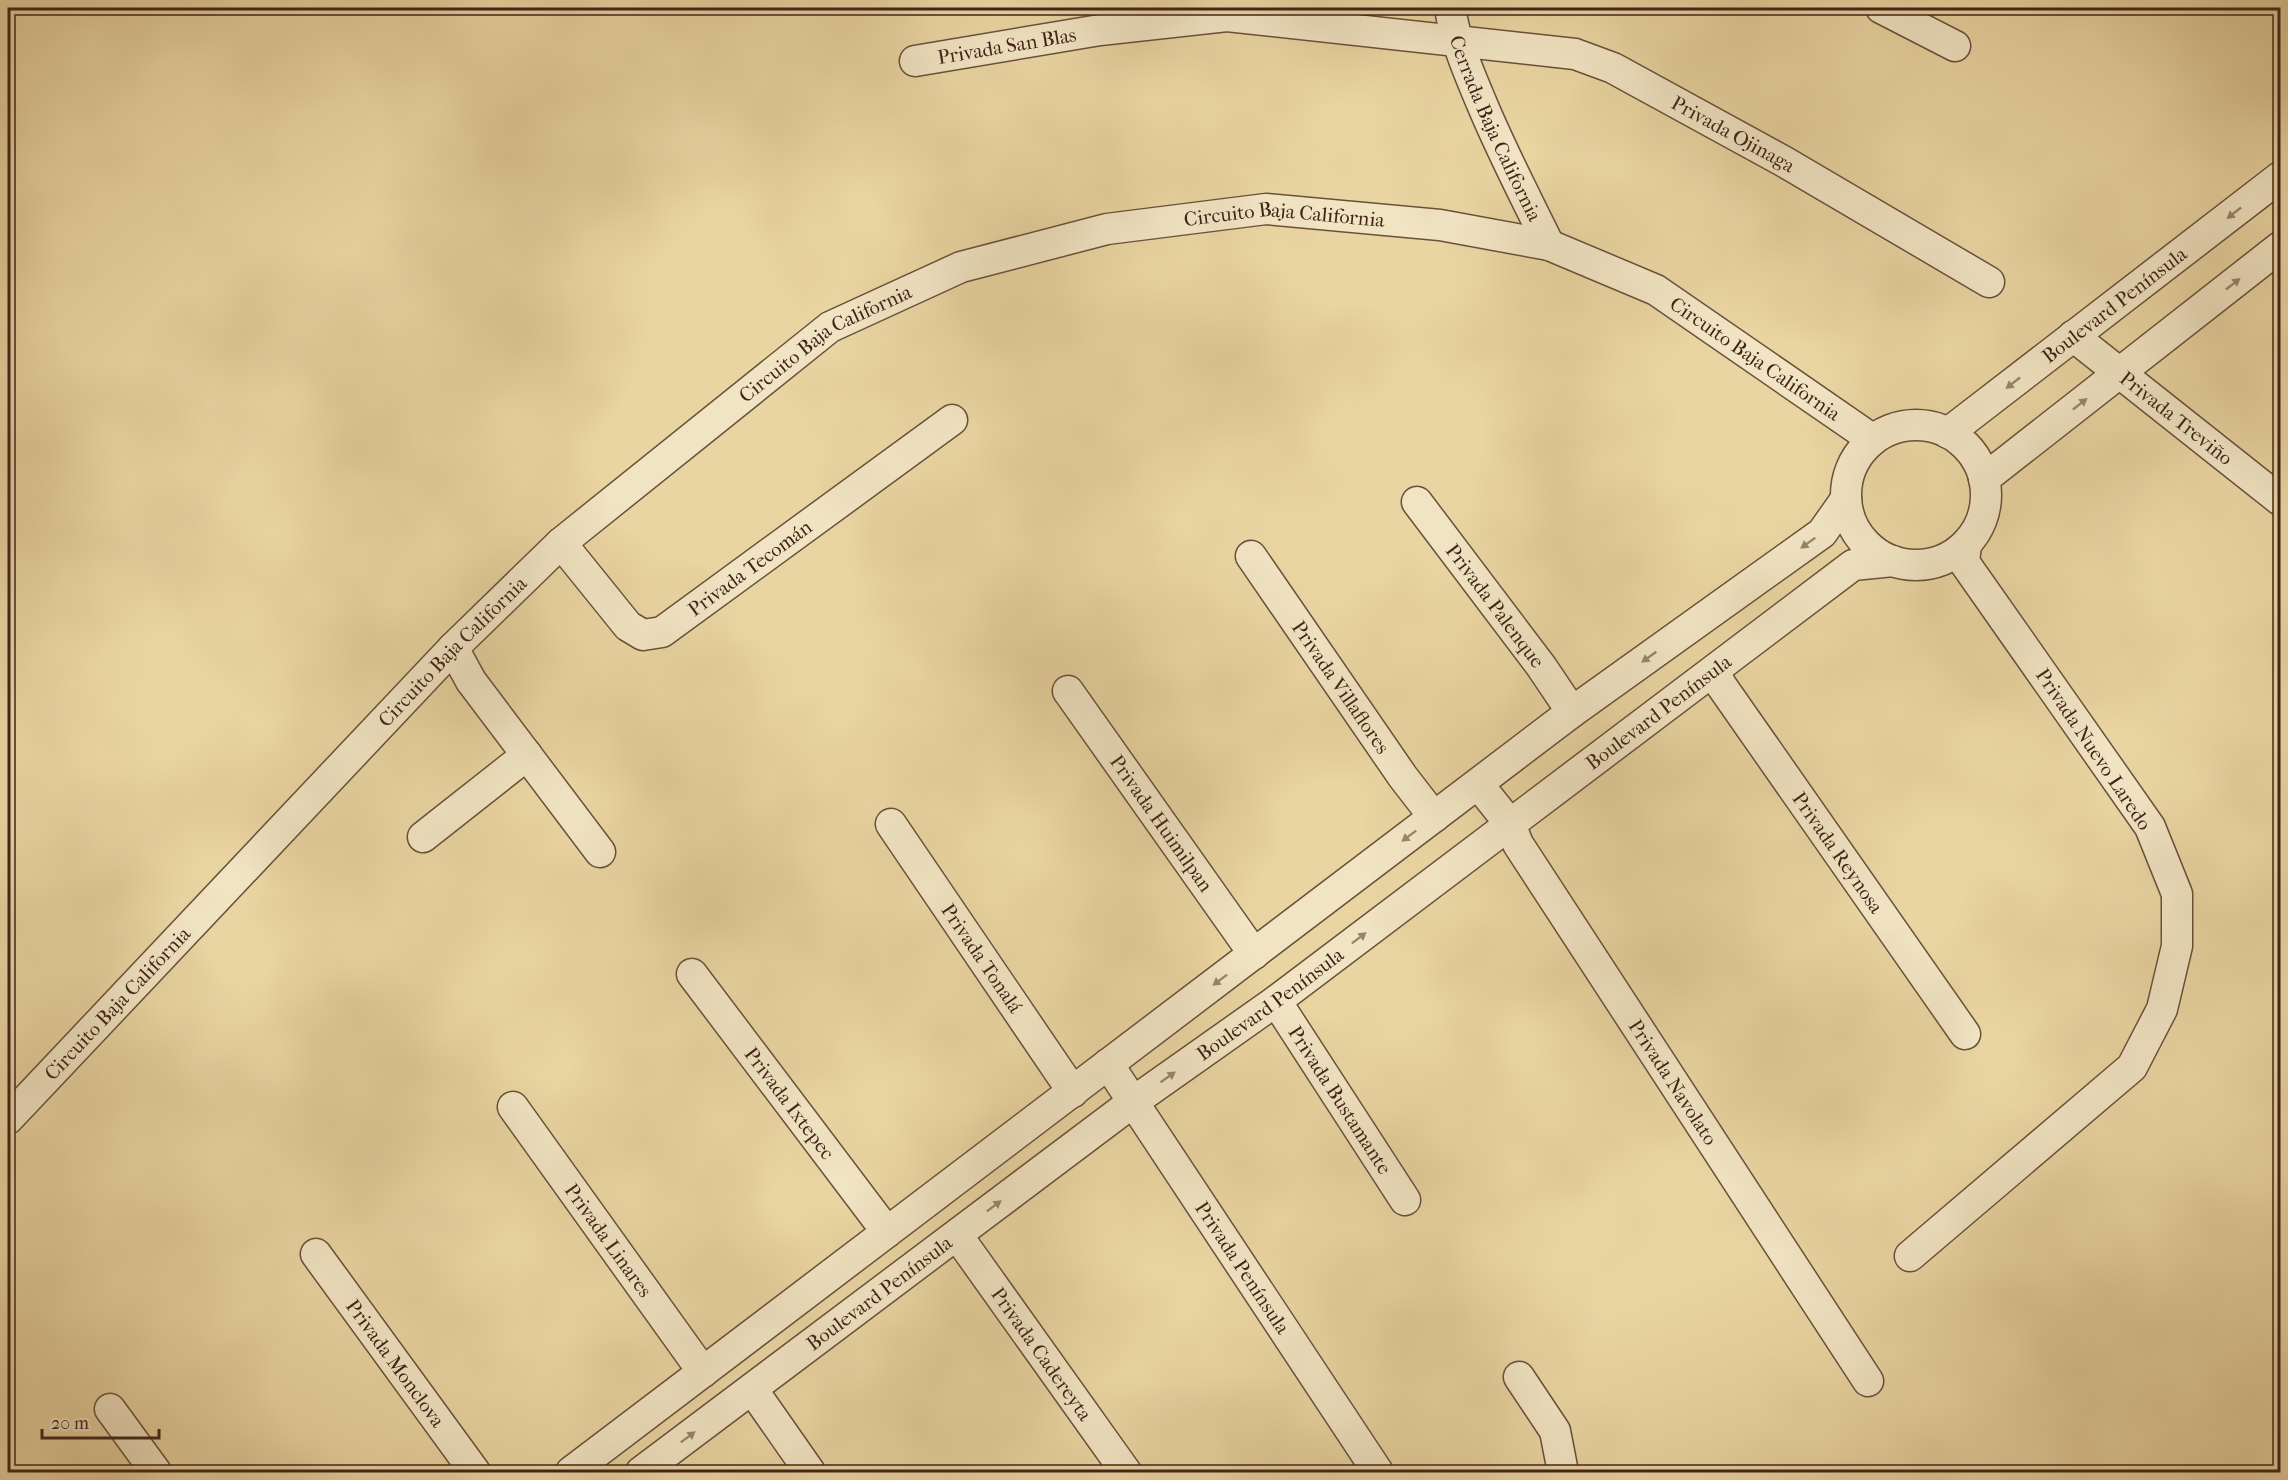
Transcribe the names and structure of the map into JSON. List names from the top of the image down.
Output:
{
  "streets": {
    "street": [
      "Privada San Blas",
      "Cerrada Baja California",
      "Privada Ojinaga",
      "Circuito Baja California",
      "Boulevard Península",
      "Privada Treviño",
      "Privada Tecomán",
      "Privada Palenque",
      "Privada Villaflores",
      "Privada Nuevo Laredo",
      "Privada Huimilpan",
      "Privada Reynosa",
      "Privada Tonalá",
      "Privada Navolato",
      "Privada Bustamante",
      "Privada Ixtepec",
      "Privada Linares",
      "Privada Península",
      "Privada Cadereyta",
      "Privada Monclova"
    ]
  },
  "crossings": [
    ["Privada San Blas", "Cerrada Baja California"],
    ["Privada San Blas", "Privada Ojinaga"],
    ["Cerrada Baja California", "Privada Ojinaga"],
    ["Cerrada Baja California", "Circuito Baja California"],
    ["Circuito Baja California", "Boulevard Península"],
    ["Circuito Baja California", "Privada Tecomán"],
    ["Circuito Baja California", "Privada Nuevo Laredo"],
    ["Boulevard Península", "Privada Treviño"],
    ["Boulevard Península", "Privada Nuevo Laredo"],
    ["Boulevard Península", "Privada Reynosa"],
    ["Boulevard Península", "Privada Navolato"],
    ["Boulevard Península", "Privada Bustamante"],
    ["Boulevard Península", "Privada Península"],
    ["Boulevard Península", "Privada Cadereyta"]
  ],
  "scale_bar": "20 m"
}
